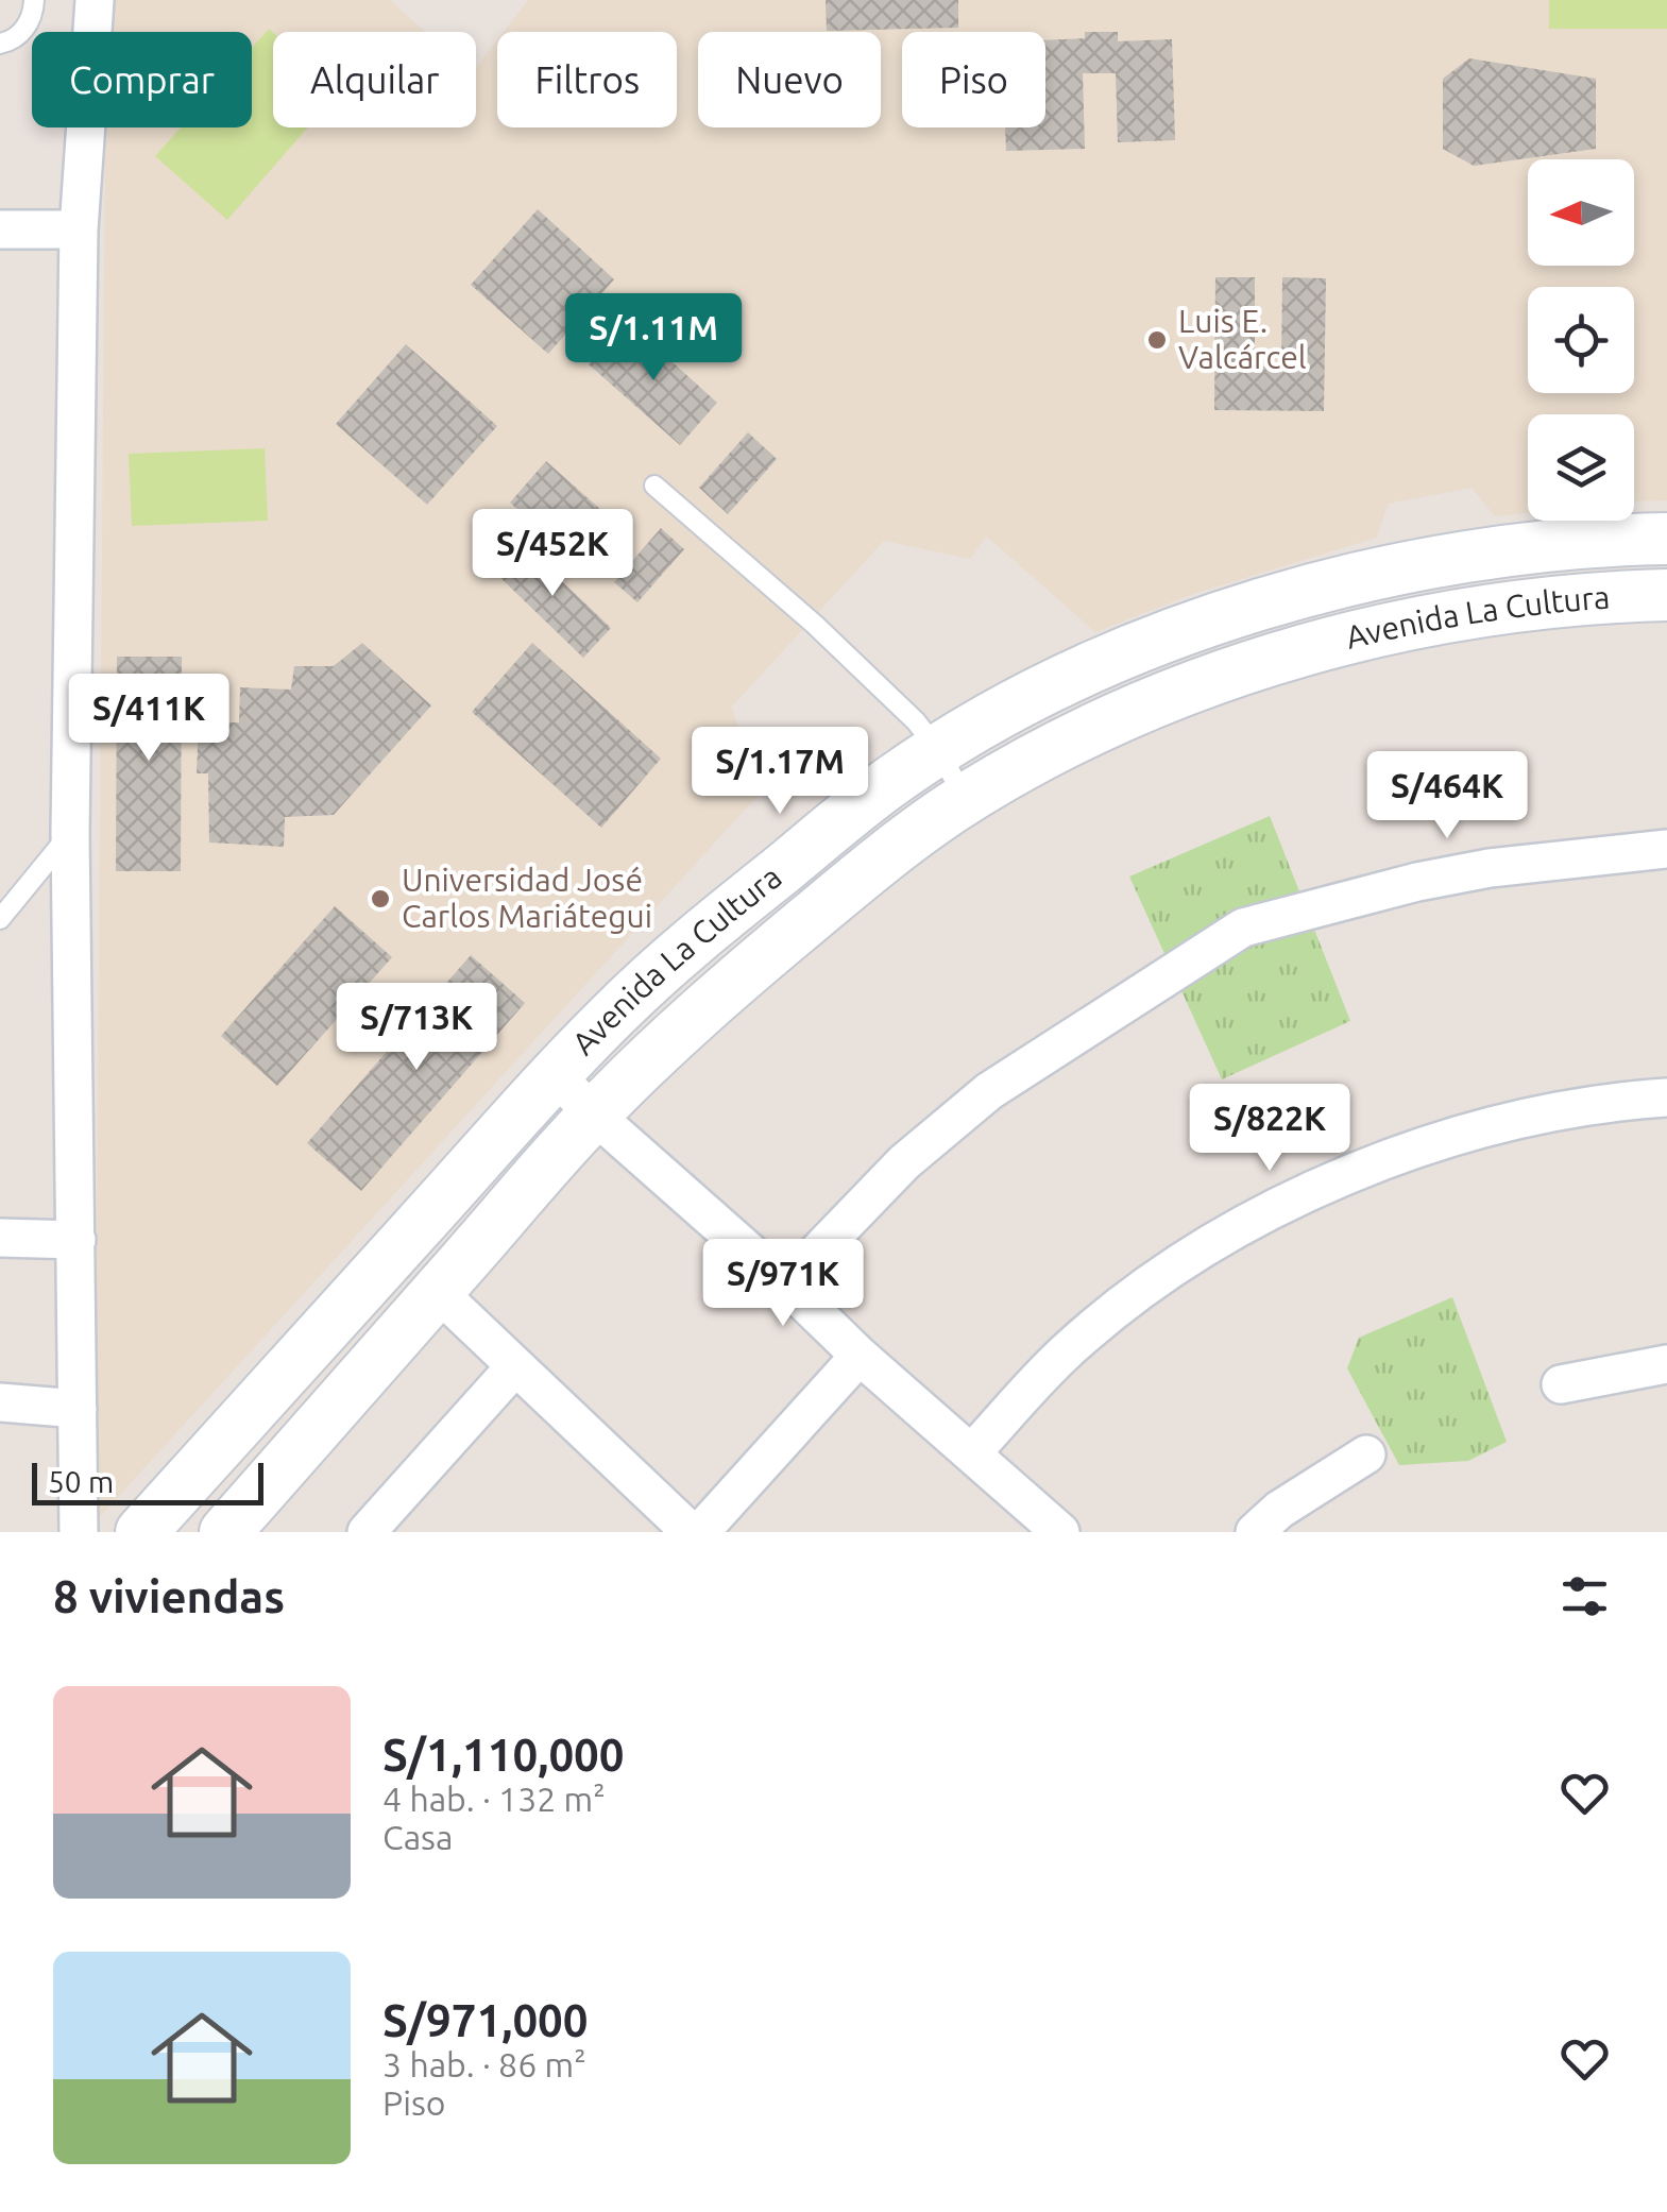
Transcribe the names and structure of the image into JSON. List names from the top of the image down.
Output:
{
  "streets": {
    "street": ["Avenida La Cultura"]
  },
  "places": ["Luis E. Valcárcel", "Universidad José Carlos Mariátegui"],
  "scale_bar": "50 m",
  "north": "left",
  "page": {
    "chip": [
      "Comprar",
      "Alquilar",
      "Filtros",
      "Nuevo",
      "Piso"
    ],
    "price": [
      "S/1.11M",
      "S/452K",
      "S/411K",
      "S/1.17M",
      "S/464K",
      "S/713K",
      "S/822K",
      "S/971K"
    ],
    "scale": "50 m",
    "heading": "8 viviendas",
    "list": [
      {
        "name": "S/1,110,000",
        "note": "4 hab. · 132 m² · Casa"
      },
      {
        "name": "S/971,000",
        "note": "3 hab. · 86 m² · Piso"
      }
    ]
  }
}
